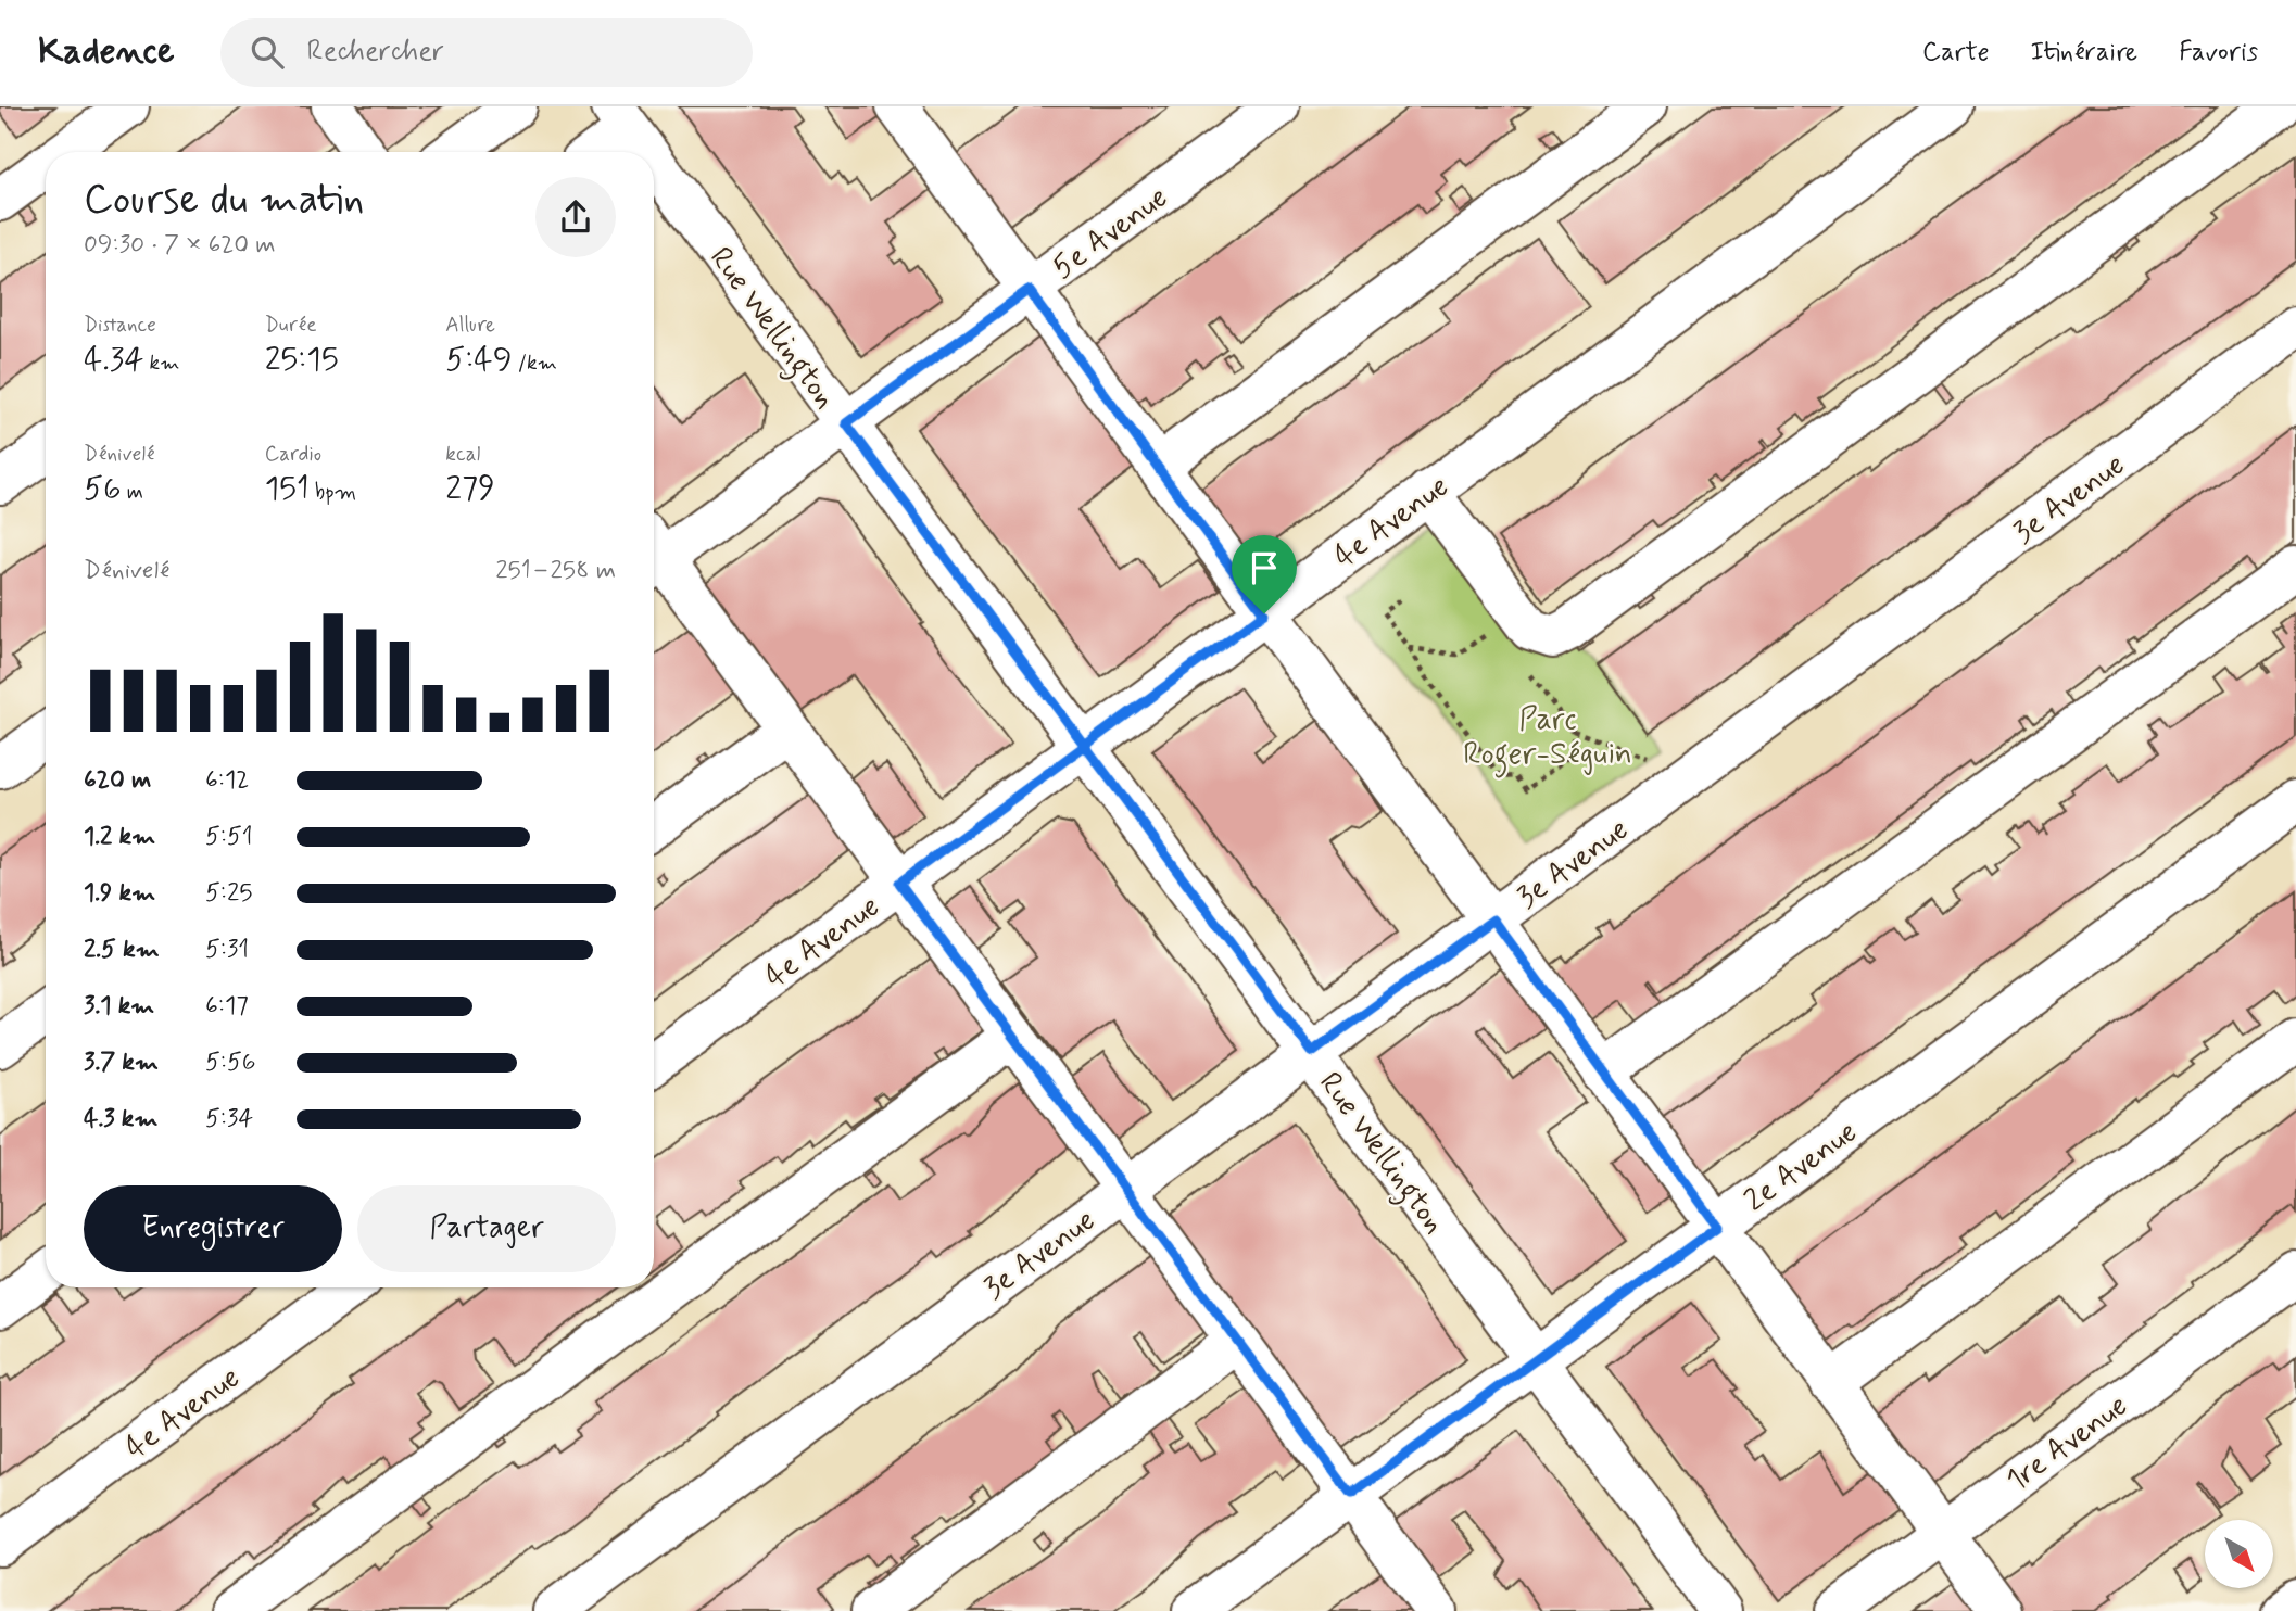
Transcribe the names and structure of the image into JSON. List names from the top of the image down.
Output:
{
  "streets": {
    "street": [
      "5e Avenue",
      "Rue Wellington",
      "3e Avenue",
      "4e Avenue",
      "2e Avenue",
      "1re Avenue"
    ]
  },
  "crossings": [
    ["5e Avenue", "Rue Wellington"],
    ["Rue Wellington", "3e Avenue"],
    ["Rue Wellington", "4e Avenue"],
    ["Rue Wellington", "2e Avenue"]
  ],
  "parks": ["Parc Roger-Séguin"],
  "north": "bottom right",
  "page": {
    "header": "Kadence",
    "search": "Rechercher",
    "nav": ["Carte", "Itinéraire", "Favoris"],
    "heading": ["Course du matin", "09:30 · 7 × 620 m"],
    "stats": [
      ["Distance", "4.34 km"],
      ["Durée", "25:15"],
      ["Allure", "5:49 /km"],
      ["Dénivelé", "56 m"],
      ["Cardio", "151 bpm"],
      ["kcal", "279"]
    ],
    "chart": ["Dénivelé", "251–258 m"],
    "list": [
      {
        "name": "620 m",
        "note": "6:12"
      },
      {
        "name": "1.2 km",
        "note": "5:51"
      },
      {
        "name": "1.9 km",
        "note": "5:25"
      },
      {
        "name": "2.5 km",
        "note": "5:31"
      },
      {
        "name": "3.1 km",
        "note": "6:17"
      },
      {
        "name": "3.7 km",
        "note": "5:56"
      },
      {
        "name": "4.3 km",
        "note": "5:34"
      }
    ],
    "buttons": ["Enregistrer", "Partager"]
  }
}
